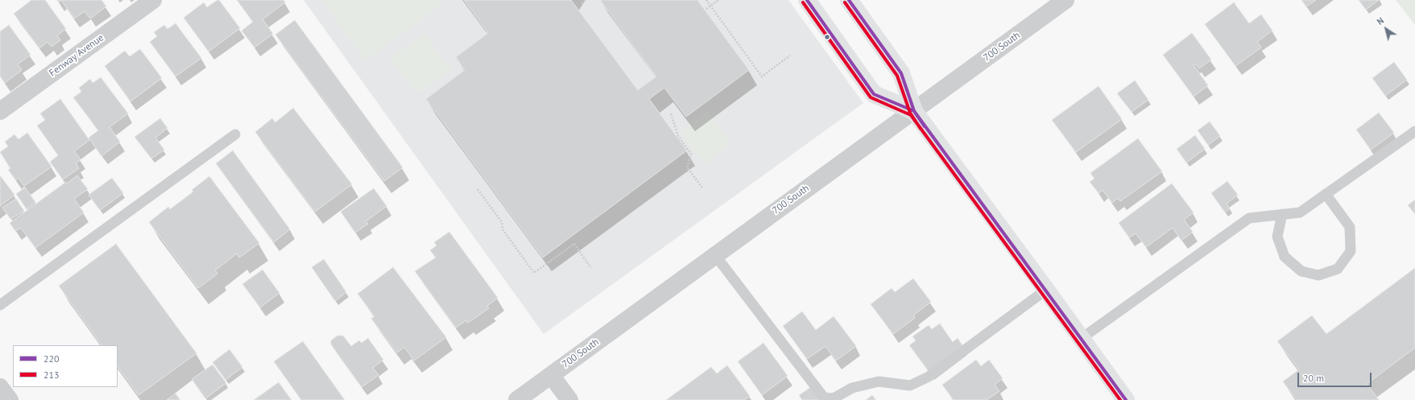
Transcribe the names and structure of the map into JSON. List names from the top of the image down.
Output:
{
  "streets": {
    "street": ["700 South", "Fenway Avenue"]
  },
  "lines": ["transit line 220", "transit line 213"],
  "legend": ["220", "213"],
  "scale_bar": "20 m",
  "north": "top left"
}
